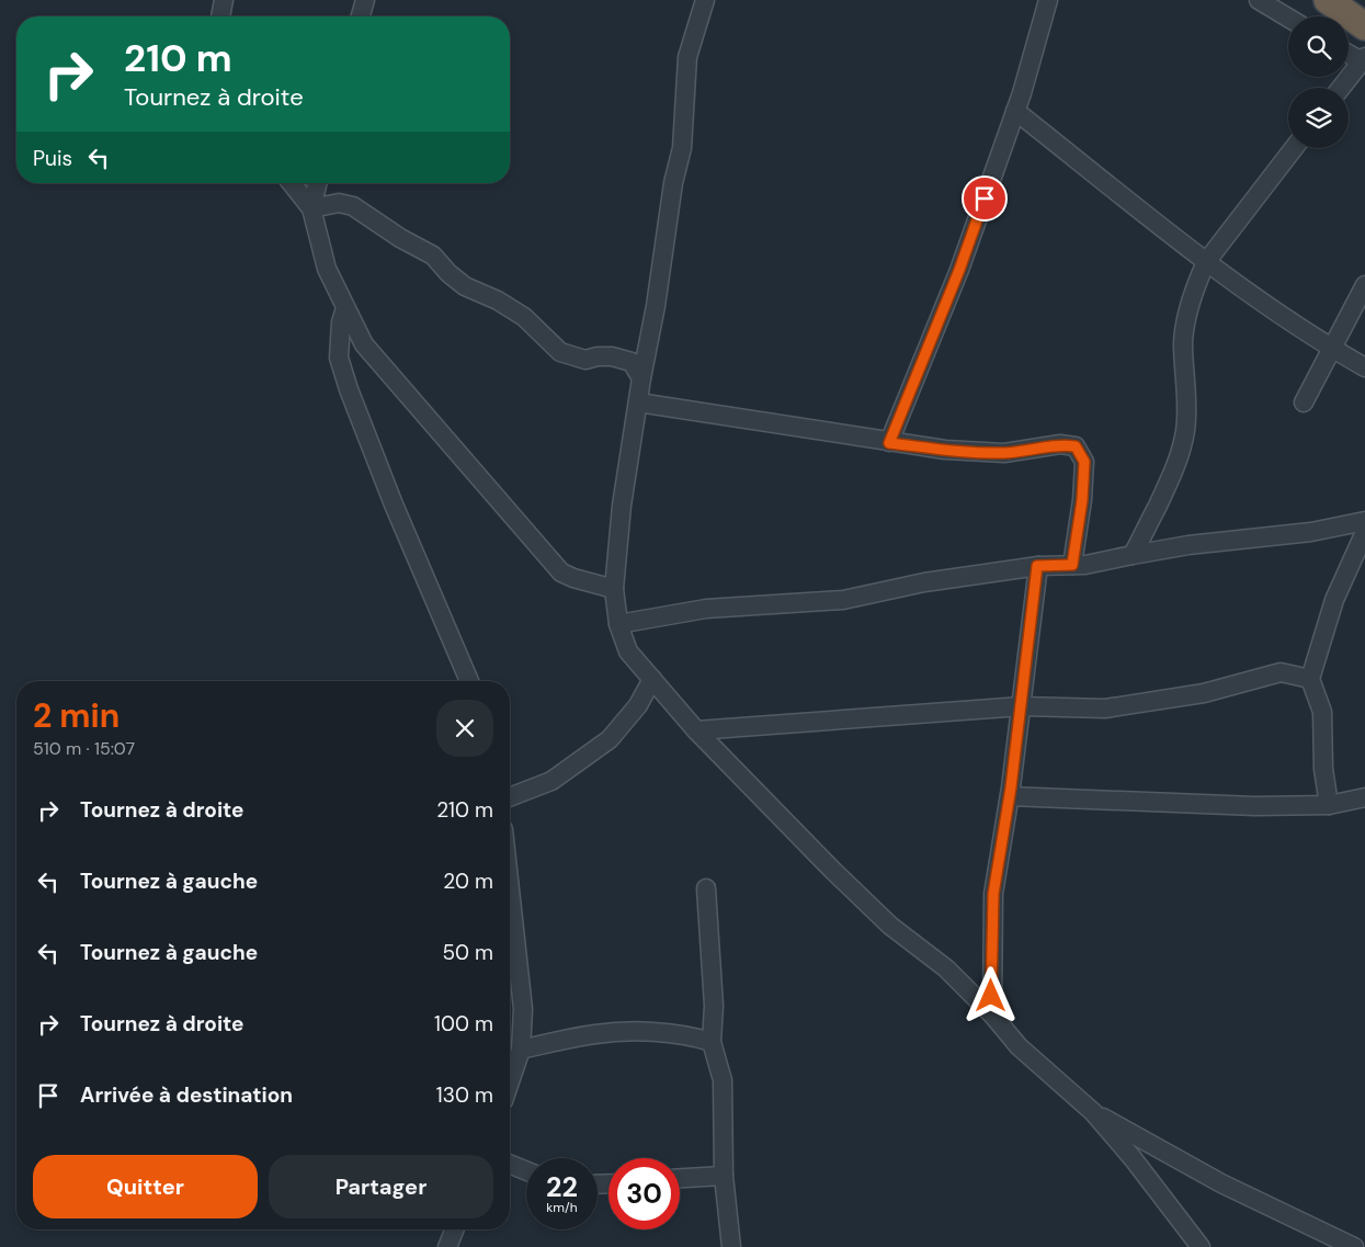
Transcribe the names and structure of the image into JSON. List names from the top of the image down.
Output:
{
  "page": {
    "turn": ["210 m", "Tournez à droite"],
    "then": "Puis",
    "heading": ["2 min", "510 m · 15:07"],
    "list": [
      {
        "name": "Tournez à droite",
        "value": "210 m"
      },
      {
        "name": "Tournez à gauche",
        "value": "20 m"
      },
      {
        "name": "Tournez à gauche",
        "value": "50 m"
      },
      {
        "name": "Tournez à droite",
        "value": "100 m"
      },
      {
        "name": "Arrivée à destination",
        "value": "130 m"
      }
    ],
    "buttons": ["Quitter", "Partager"],
    "speed": "22 km/h",
    "limit": "30"
  }
}
